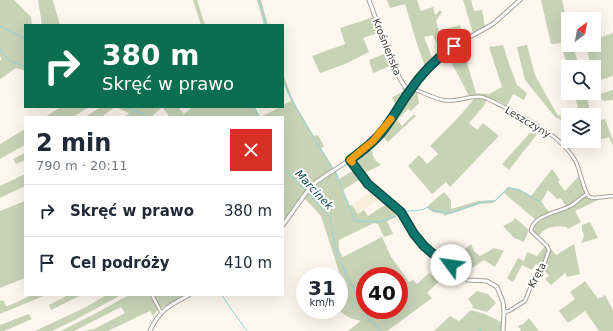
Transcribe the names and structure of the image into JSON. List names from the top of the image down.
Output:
{
  "streets": {
    "street": ["Krośnieńska", "Leszczyny", "Kręta"]
  },
  "crossings": [
    ["Krośnieńska", "Leszczyny"],
    ["Leszczyny", "Kręta"]
  ],
  "water": ["Marcinek"],
  "north": "top right",
  "page": {
    "turn": ["380 m", "Skręć w prawo"],
    "heading": ["2 min", "790 m · 20:11"],
    "list": [
      {
        "name": "Skręć w prawo",
        "value": "380 m"
      },
      {
        "name": "Cel podróży",
        "value": "410 m"
      }
    ],
    "speed": "31 km/h",
    "limit": "40"
  }
}
